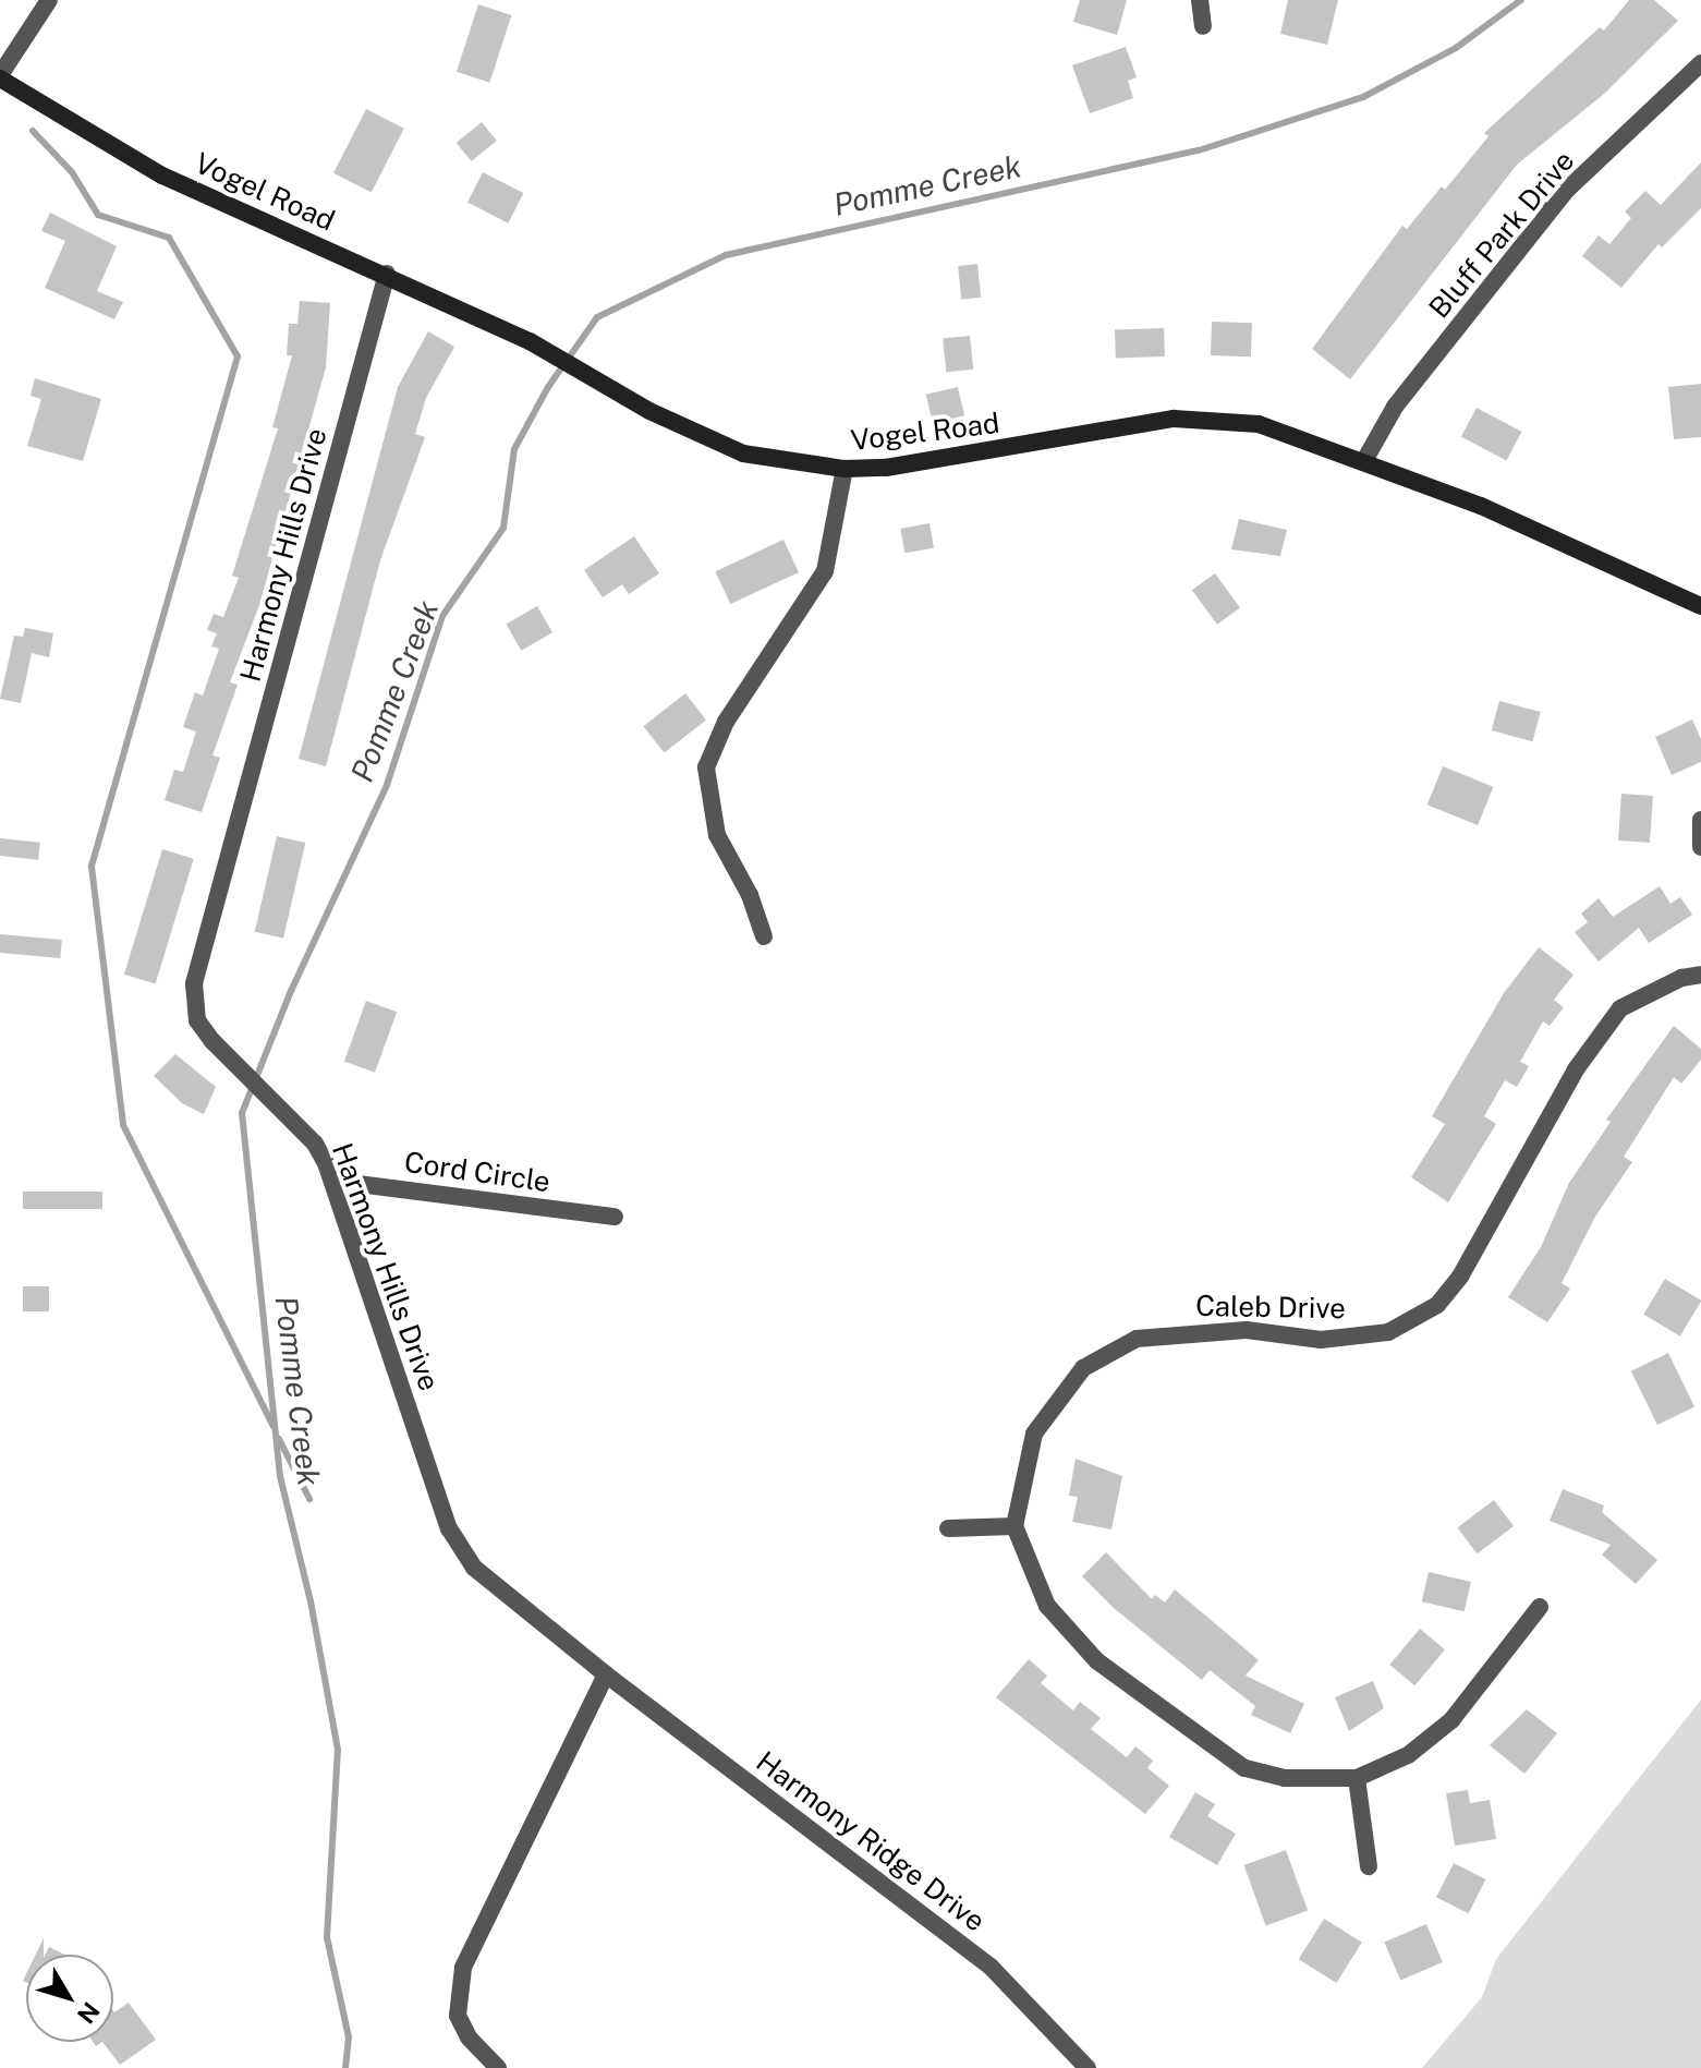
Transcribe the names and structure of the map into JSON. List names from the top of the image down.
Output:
{
  "streets": {
    "street": [
      "Vogel Road",
      "Bluff Park Drive",
      "Harmony Hills Drive",
      "Cord Circle",
      "Caleb Drive",
      "Harmony Ridge Drive"
    ]
  },
  "crossings": [
    ["Vogel Road", "Bluff Park Drive"],
    ["Vogel Road", "Harmony Hills Drive"],
    ["Harmony Hills Drive", "Cord Circle"],
    ["Harmony Hills Drive", "Harmony Ridge Drive"]
  ],
  "water": ["Pomme Creek"],
  "north": "bottom right"
}
